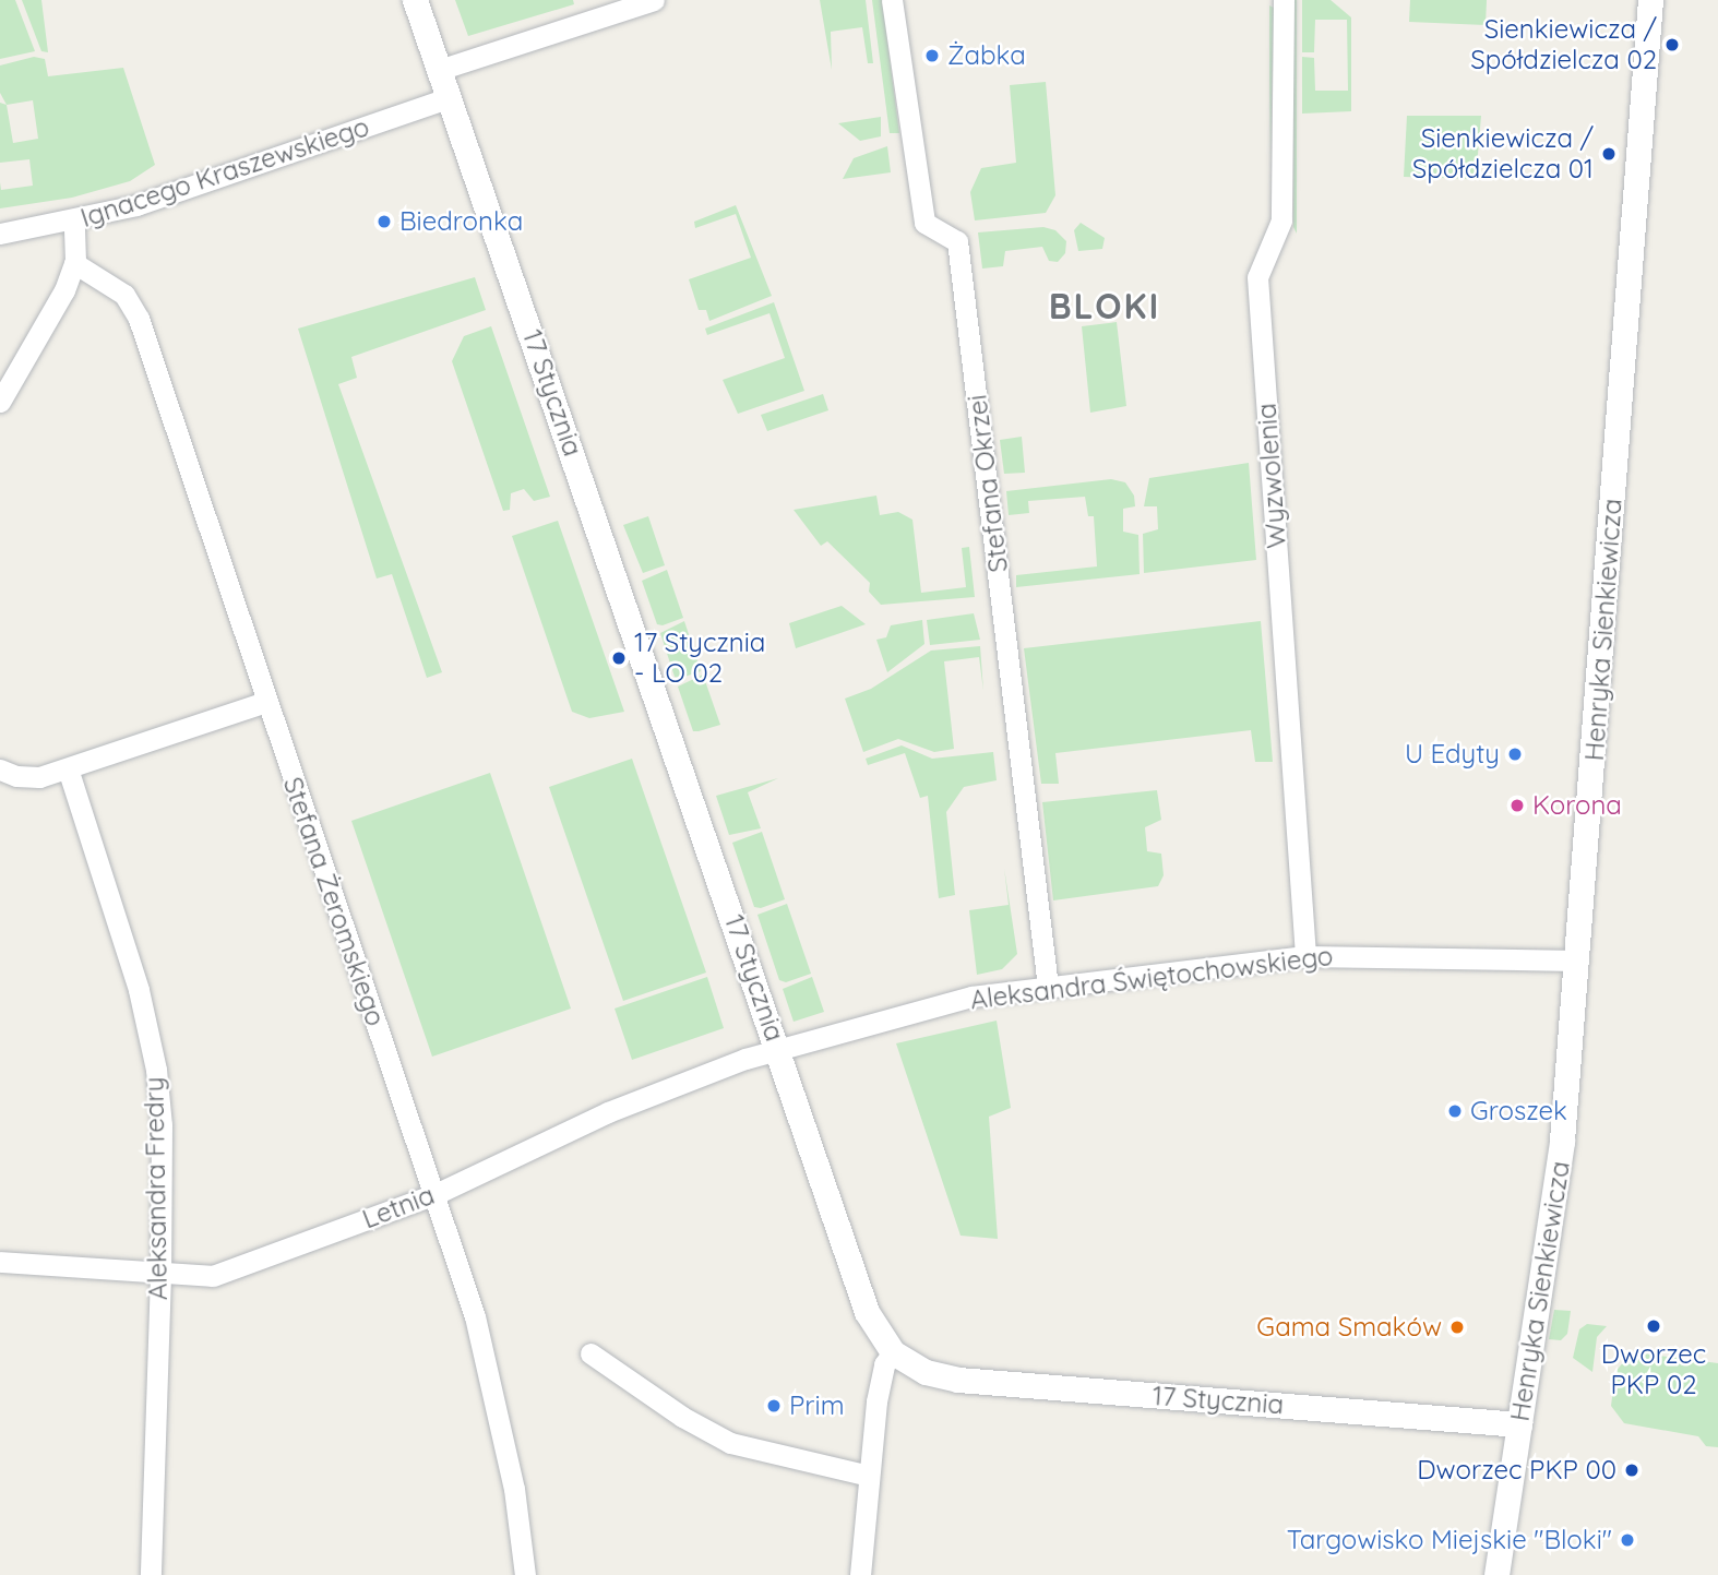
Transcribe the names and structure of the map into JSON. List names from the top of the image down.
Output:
{
  "streets": {
    "street": [
      "Ignacego Kraszewskiego",
      "17 Stycznia",
      "Wyzwolenia",
      "Stefana Okrzei",
      "Henryka Sienkiewicza",
      "Stefana Żeromskiego",
      "Aleksandra Świętochowskiego",
      "Aleksandra Fredry",
      "Letnia"
    ]
  },
  "crossings": [
    ["Ignacego Kraszewskiego", "17 Stycznia"],
    ["17 Stycznia", "Henryka Sienkiewicza"],
    ["17 Stycznia", "Aleksandra Świętochowskiego"],
    ["17 Stycznia", "Letnia"],
    ["Wyzwolenia", "Aleksandra Świętochowskiego"],
    ["Stefana Okrzei", "Aleksandra Świętochowskiego"],
    ["Henryka Sienkiewicza", "Aleksandra Świętochowskiego"],
    ["Stefana Żeromskiego", "Letnia"],
    ["Aleksandra Świętochowskiego", "Letnia"],
    ["Aleksandra Fredry", "Letnia"]
  ],
  "districts": ["BLOKI"],
  "places": [
    "Sienkiewicza / Spółdzielcza 02",
    "Żabka",
    "Sienkiewicza / Spółdzielcza 01",
    "Biedronka",
    "17 Stycznia - LO 02",
    "U Edyty",
    "Korona",
    "Groszek",
    "Dworzec PKP 02",
    "Gama Smaków",
    "Prim",
    "Dworzec PKP 00",
    "Targowisko Miejskie \"Bloki\""
  ]
}
